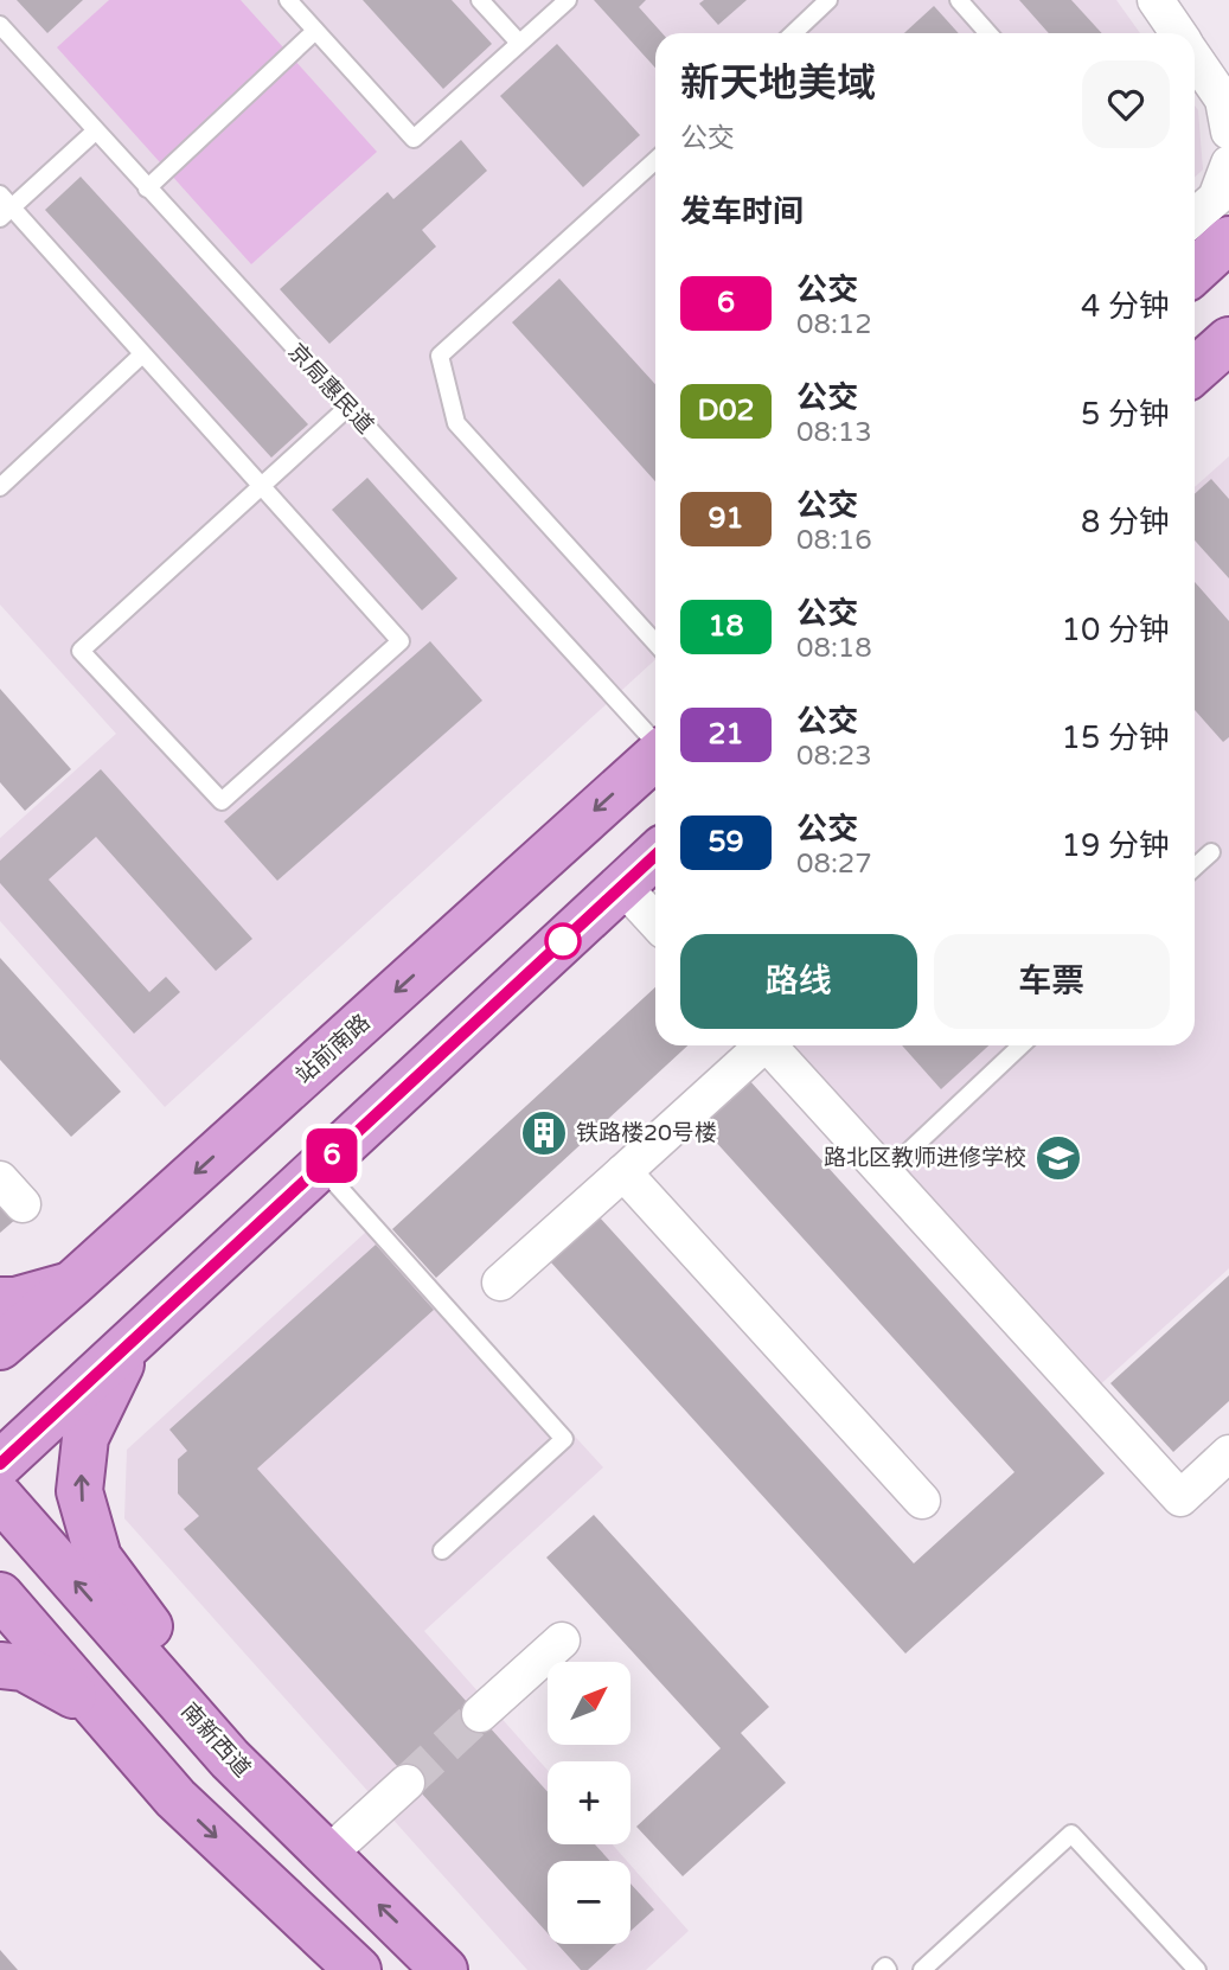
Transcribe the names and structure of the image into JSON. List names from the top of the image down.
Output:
{
  "streets": {
    "main road": ["站前南路", "南新西道"],
    "lane": ["京局惠民道"]
  },
  "places": {
    "building": ["铁路楼20号楼"],
    "school or university": ["路北区教师进修学校"]
  },
  "lines": ["bus line 6"],
  "north": "top right",
  "page": {
    "on_map": "6",
    "heading": [
      ["新天地美域", "公交"],
      "发车时间"
    ],
    "list": [
      {
        "mark": "6",
        "name": "公交",
        "note": "08:12",
        "value": "4 分钟"
      },
      {
        "mark": "D02",
        "name": "公交",
        "note": "08:13",
        "value": "5 分钟"
      },
      {
        "mark": "91",
        "name": "公交",
        "note": "08:16",
        "value": "8 分钟"
      },
      {
        "mark": "18",
        "name": "公交",
        "note": "08:18",
        "value": "10 分钟"
      },
      {
        "mark": "21",
        "name": "公交",
        "note": "08:23",
        "value": "15 分钟"
      },
      {
        "mark": "59",
        "name": "公交",
        "note": "08:27",
        "value": "19 分钟"
      }
    ],
    "buttons": ["路线", "车票"],
    "map_buttons": ["+", "−"]
  }
}
